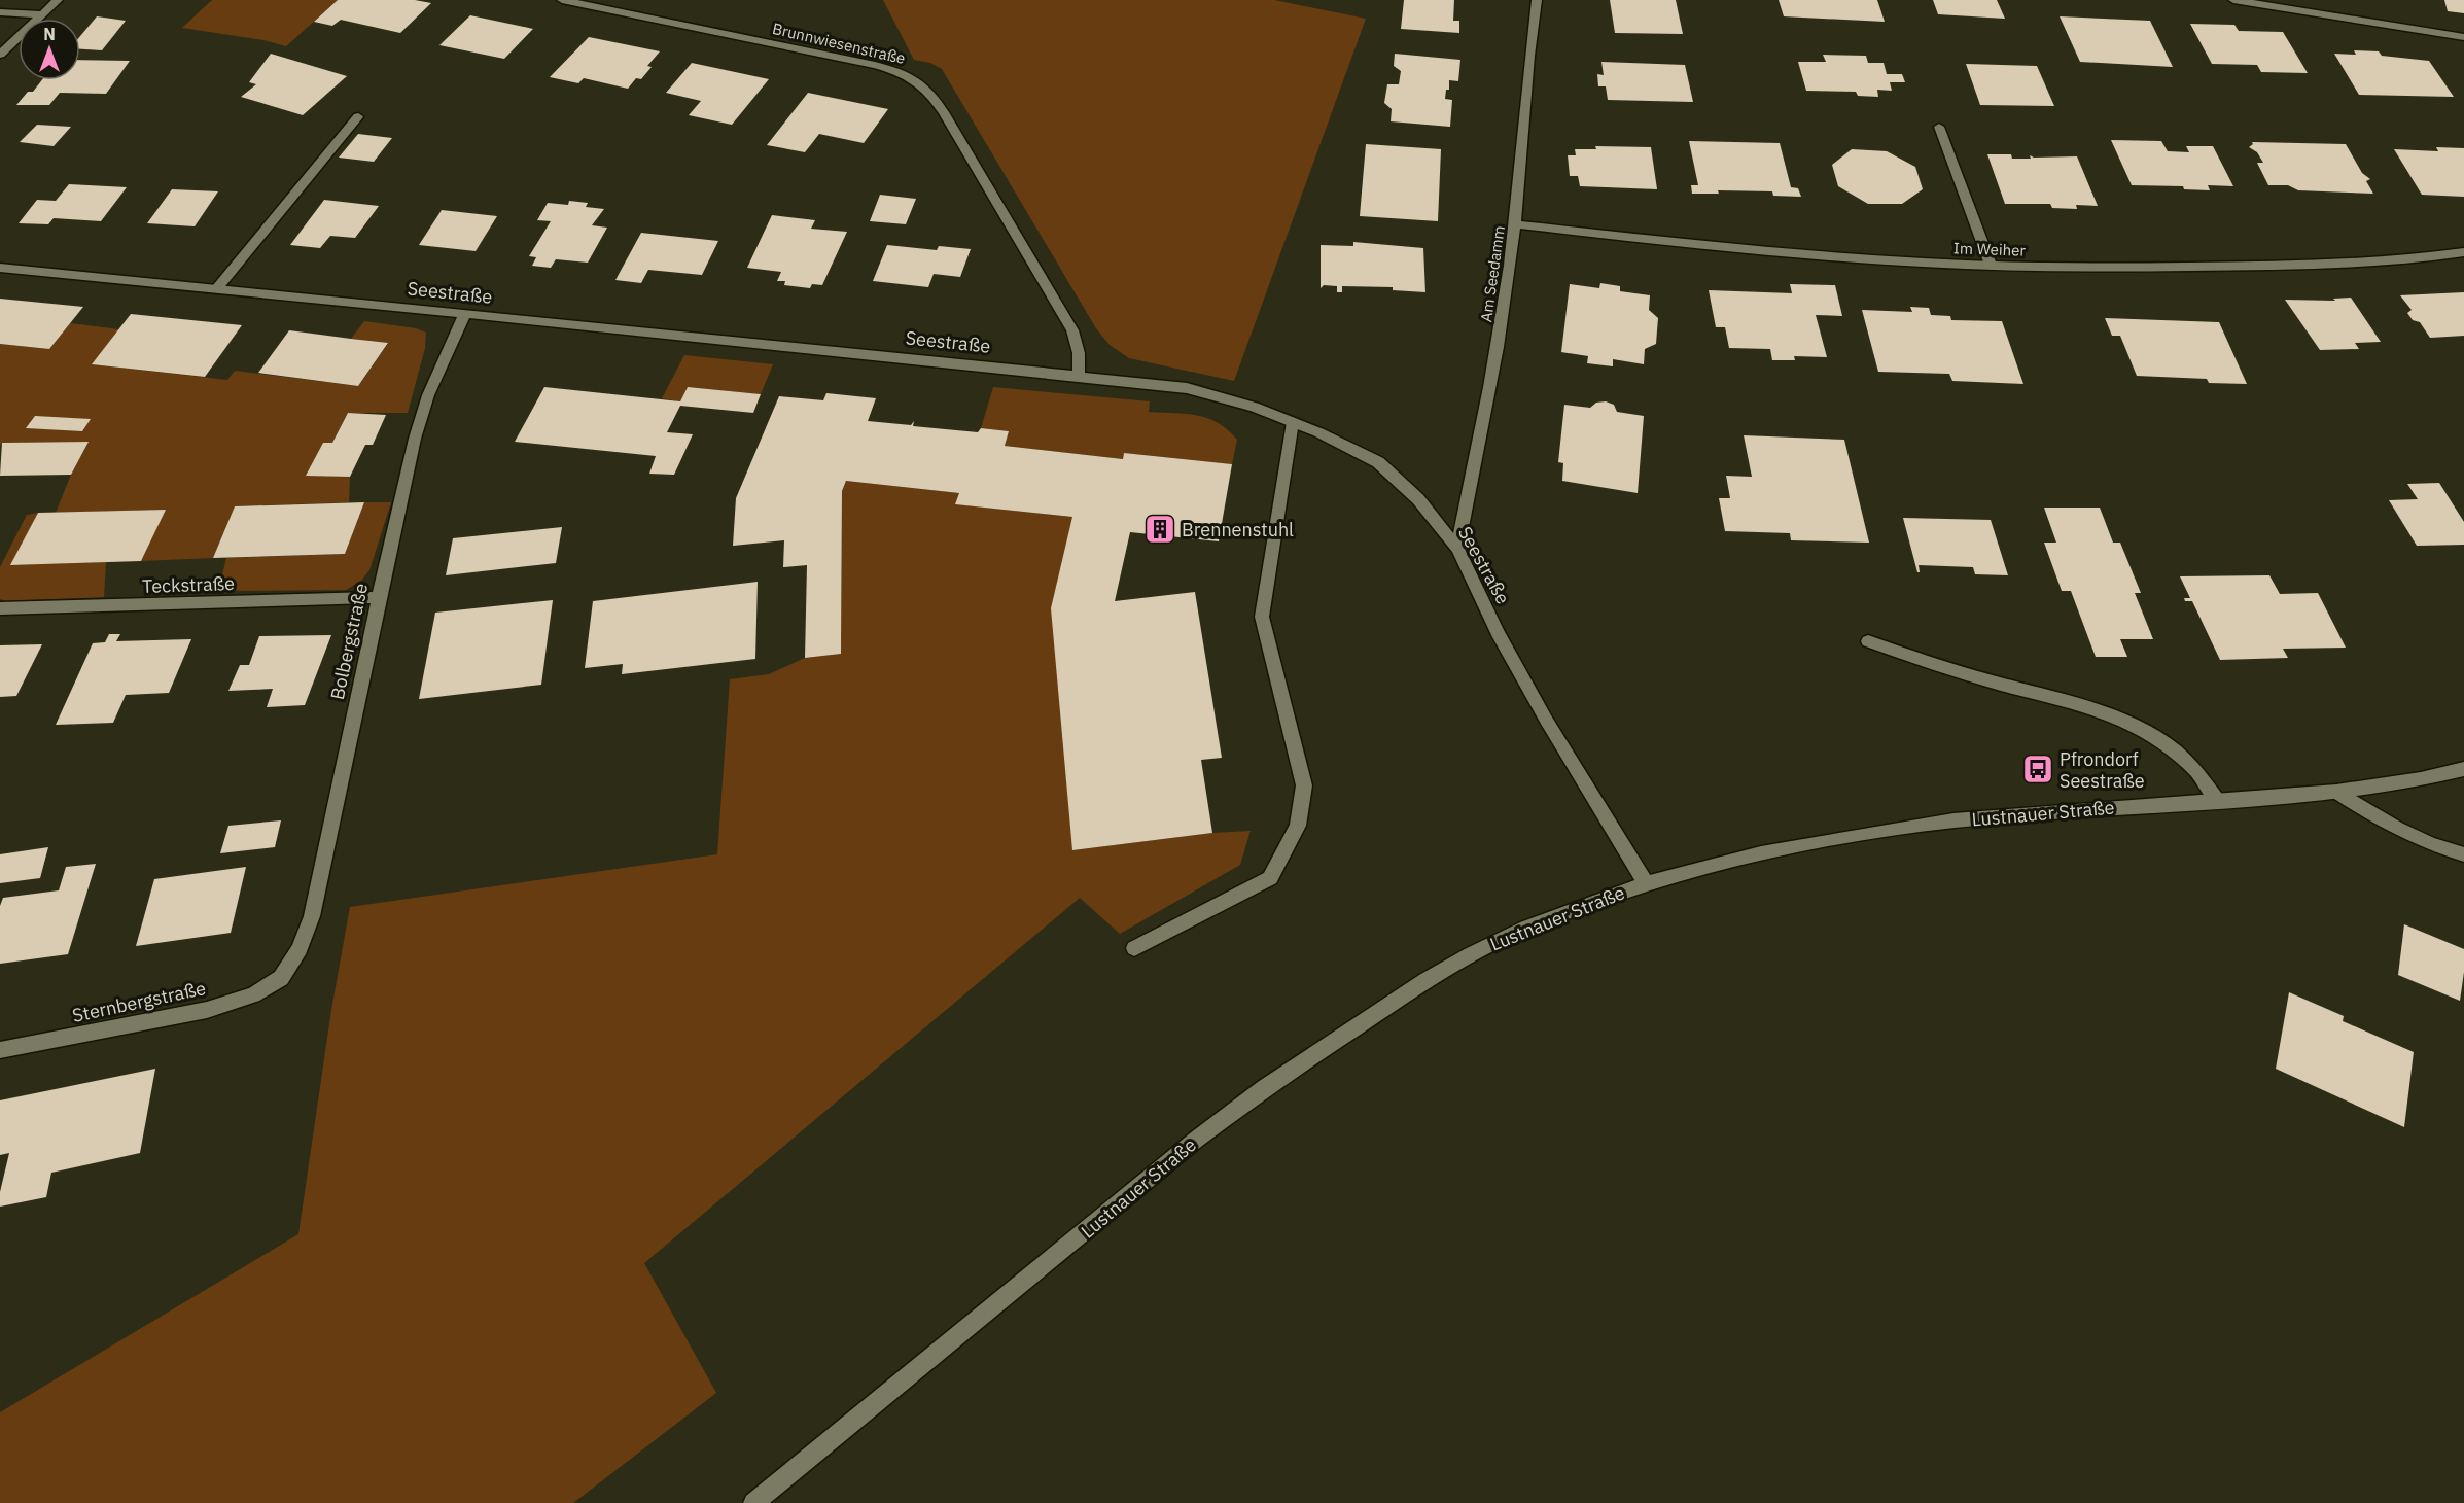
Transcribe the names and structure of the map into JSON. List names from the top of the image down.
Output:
{
  "streets": {
    "street": [
      "Brunnwiesenstraße",
      "Im Weiher",
      "Am Seedamm",
      "Seestraße",
      "Teckstraße",
      "Bolbergstraße",
      "Lustnauer Straße",
      "Sternbergstraße"
    ]
  },
  "crossings": [
    ["Brunnwiesenstraße", "Seestraße"],
    ["Im Weiher", "Am Seedamm"],
    ["Am Seedamm", "Seestraße"],
    ["Seestraße", "Bolbergstraße"],
    ["Seestraße", "Lustnauer Straße"],
    ["Teckstraße", "Bolbergstraße"],
    ["Bolbergstraße", "Sternbergstraße"]
  ],
  "places": {
    "building": ["Brennenstuhl"],
    "bus stop": ["Pfrondorf Seestraße"]
  },
  "north": "top"
}
